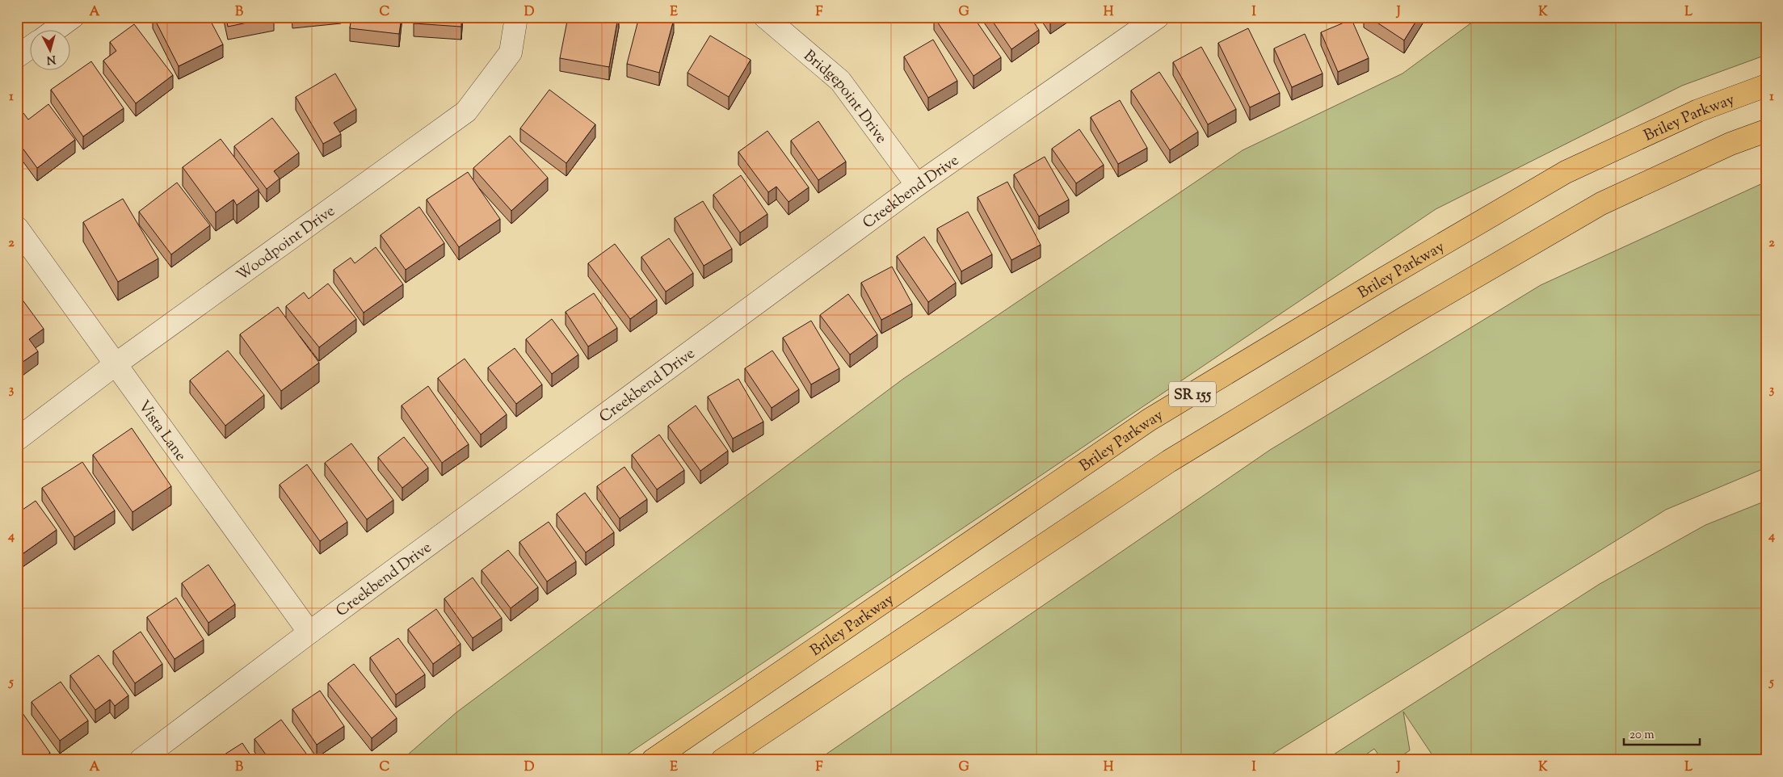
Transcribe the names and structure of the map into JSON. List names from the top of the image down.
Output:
{
  "streets": {
    "highway": ["Briley Parkway", "SR 155"],
    "street": [
      "Bridgepoint Drive",
      "Creekbend Drive",
      "Woodpoint Drive",
      "Vista Lane"
    ]
  },
  "crossings": [
    ["Bridgepoint Drive", "Creekbend Drive"],
    ["Creekbend Drive", "Vista Lane"],
    ["Woodpoint Drive", "Vista Lane"]
  ],
  "scale_bar": "20 m",
  "north": "bottom",
  "grid": {
    "columns": [
      "A",
      "B",
      "C",
      "D",
      "E",
      "F",
      "G",
      "H",
      "I",
      "J",
      "K",
      "L"
    ],
    "rows": [
      "1",
      "2",
      "3",
      "4",
      "5"
    ]
  }
}
